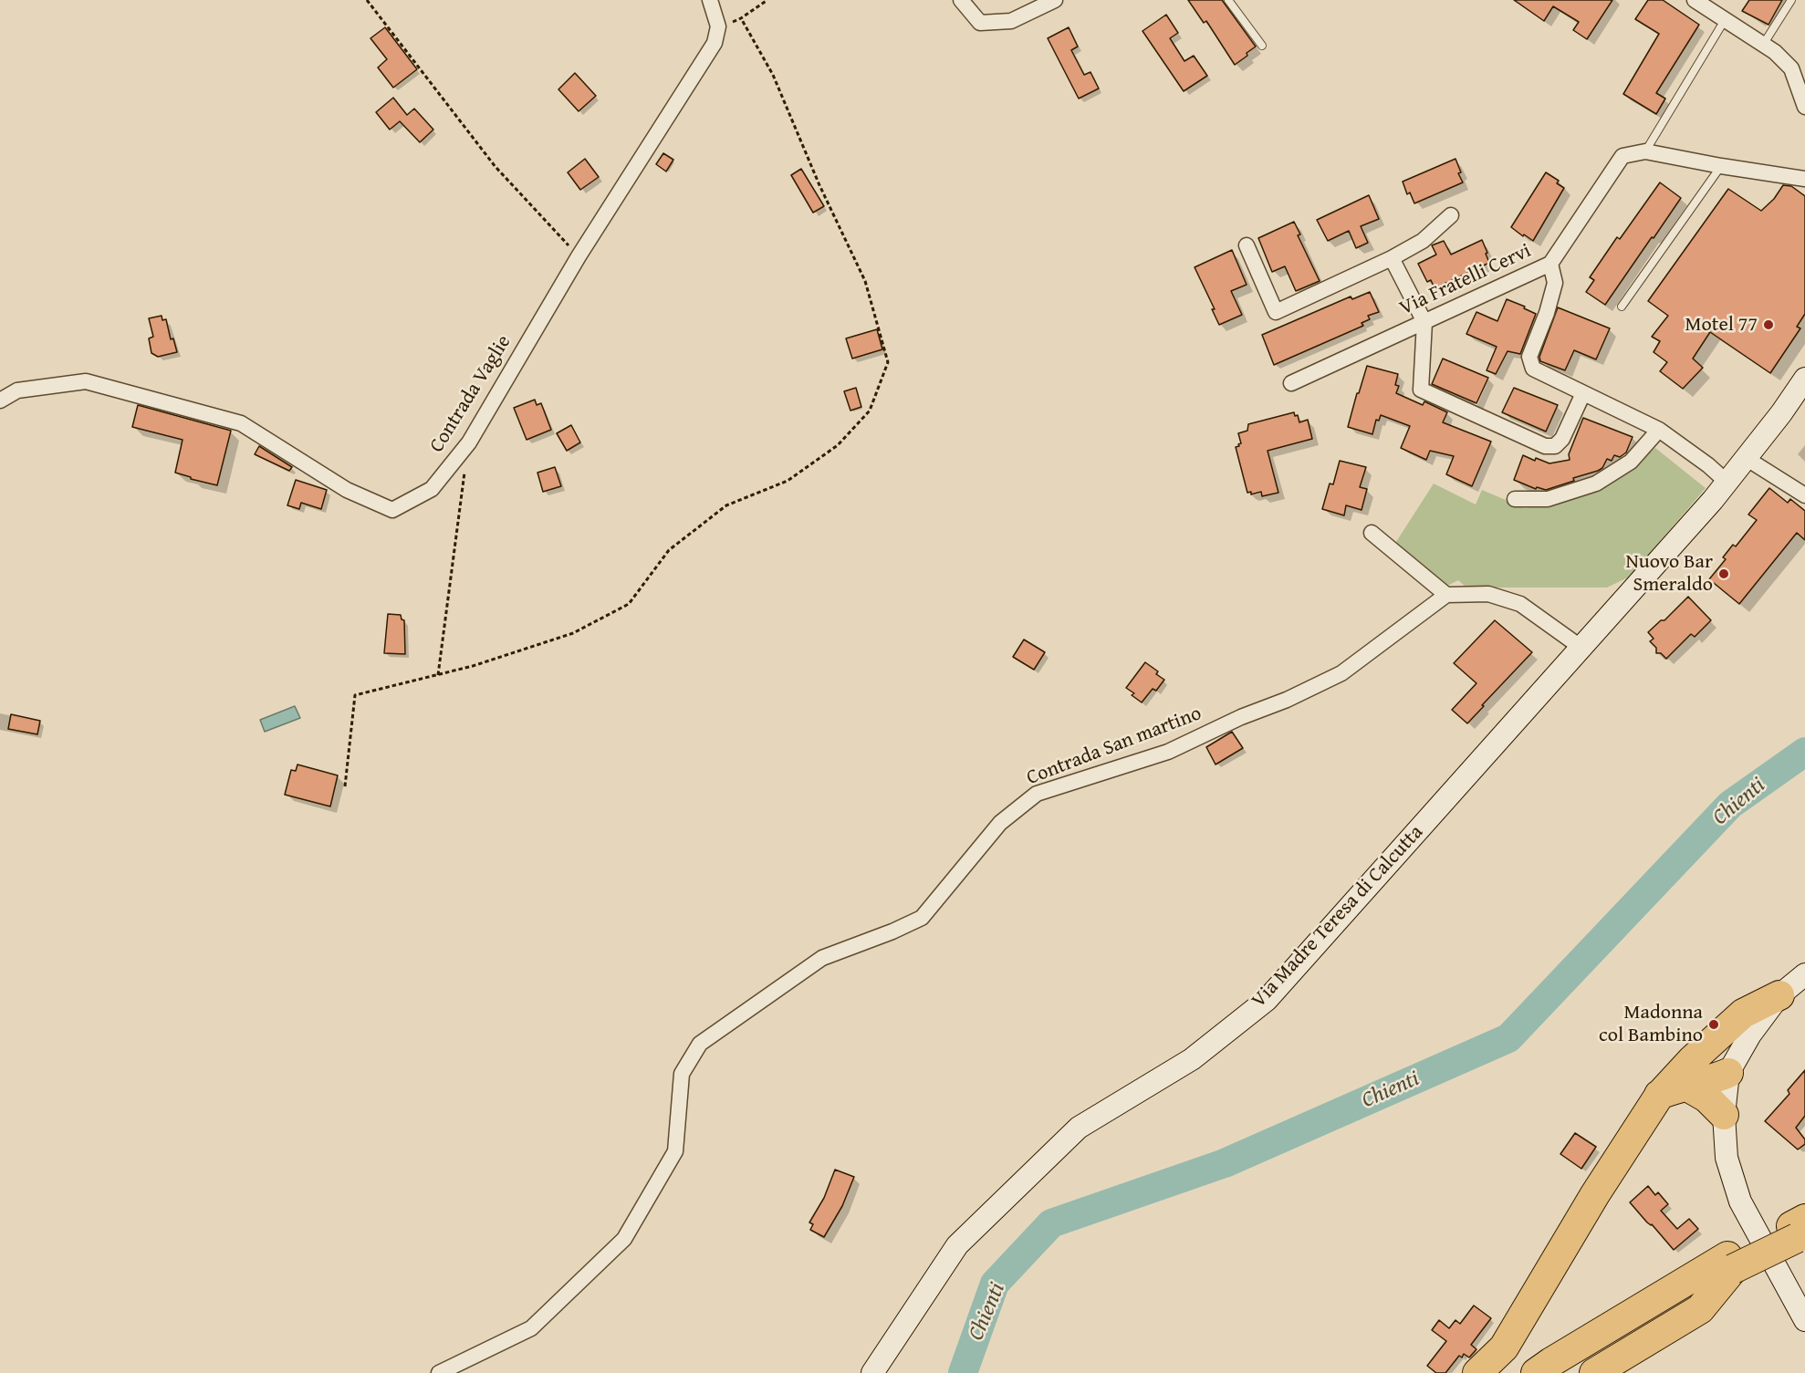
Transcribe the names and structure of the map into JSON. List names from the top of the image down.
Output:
{
  "streets": {
    "main road": ["Via Madre Teresa di Calcutta"],
    "street": ["Via Fratelli Cervi", "Contrada Vaglie", "Contrada San martino"]
  },
  "water": ["Chienti"],
  "places": ["Motel 77", "Nuovo Bar Smeraldo", "Madonna col Bambino"]
}
